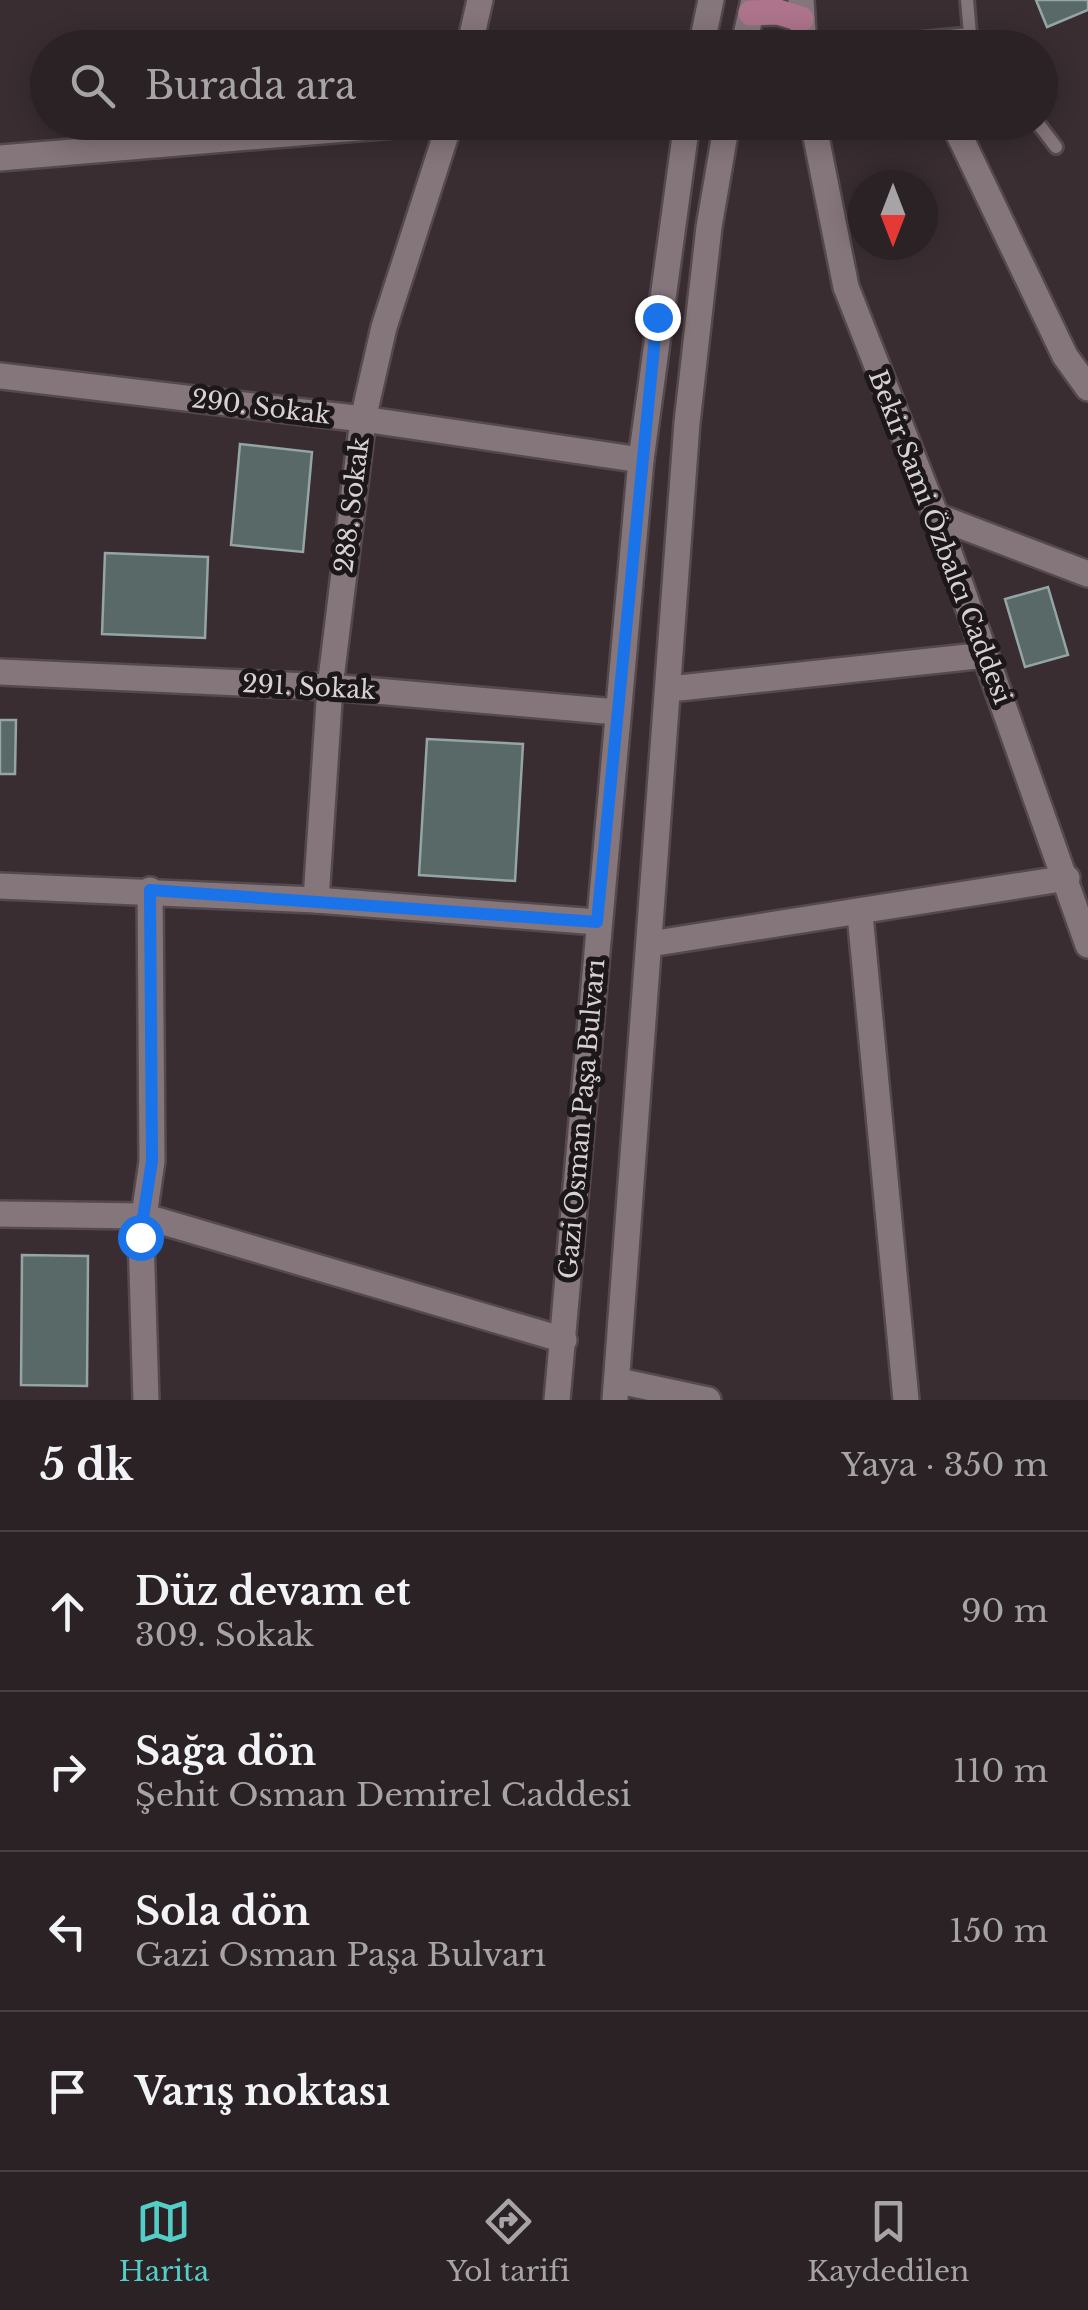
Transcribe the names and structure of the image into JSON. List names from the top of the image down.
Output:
{
  "streets": {
    "street": [
      "290. Sokak",
      "288. Sokak",
      "Bekir Sami Özbalcı Caddesi",
      "291. Sokak",
      "Gazi Osman Paşa Bulvarı"
    ]
  },
  "crossings": [
    ["290. Sokak", "288. Sokak"],
    ["290. Sokak", "Gazi Osman Paşa Bulvarı"],
    ["288. Sokak", "291. Sokak"],
    ["291. Sokak", "Gazi Osman Paşa Bulvarı"]
  ],
  "north": "bottom",
  "page": {
    "search": "Burada ara",
    "heading": ["5 dk", "Yaya · 350 m"],
    "list": [
      ["Düz devam et", "309. Sokak", "90 m"],
      ["Sağa dön", "Şehit Osman Demirel Caddesi", "110 m"],
      ["Sola dön", "Gazi Osman Paşa Bulvarı", "150 m"],
      "Varış noktası"
    ],
    "nav": ["Harita", "Yol tarifi", "Kaydedilen"]
  }
}
